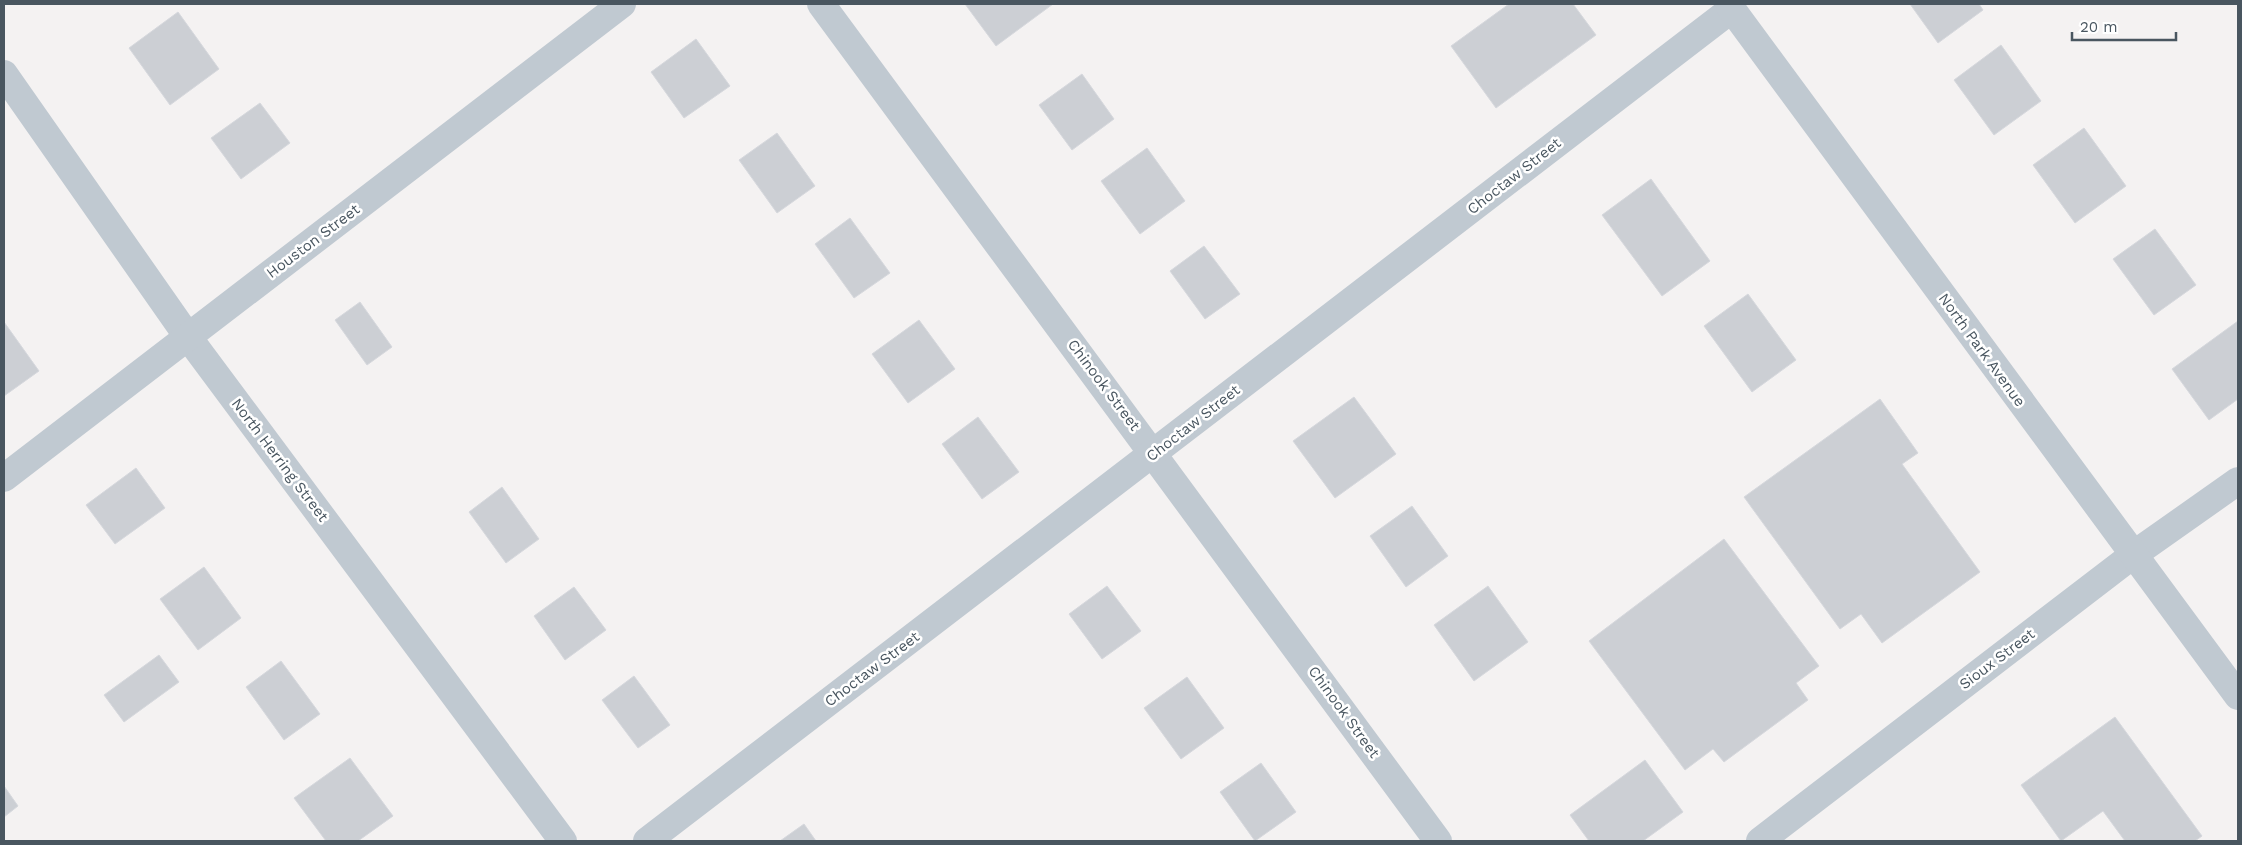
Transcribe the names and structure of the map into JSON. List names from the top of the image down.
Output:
{
  "streets": {
    "street": [
      "Choctaw Street",
      "Houston Street",
      "North Park Avenue",
      "Chinook Street",
      "North Herring Street",
      "Sioux Street"
    ]
  },
  "crossings": [
    ["Choctaw Street", "North Park Avenue"],
    ["Choctaw Street", "Chinook Street"],
    ["Houston Street", "North Herring Street"],
    ["North Park Avenue", "Sioux Street"]
  ],
  "scale_bar": "20 m"
}
